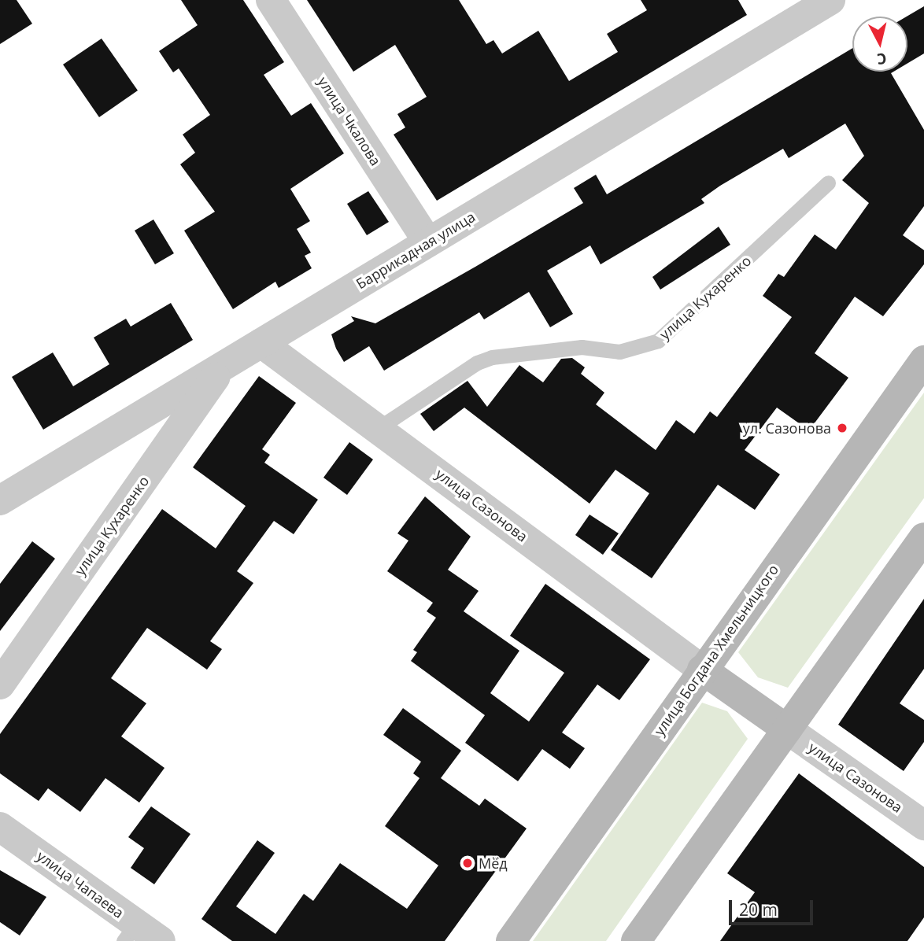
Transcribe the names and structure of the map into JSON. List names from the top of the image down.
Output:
{
  "streets": {
    "main road": ["улица Богдана Хмельницкого"],
    "street": [
      "улица Чкалова",
      "Баррикадная улица",
      "улица Кухаренко",
      "улица Сазонова",
      "улица Чапаева"
    ]
  },
  "crossings": [
    ["улица Чкалова", "Баррикадная улица"],
    ["Баррикадная улица", "улица Кухаренко"],
    ["Баррикадная улица", "улица Сазонова"],
    ["улица Кухаренко", "улица Сазонова"],
    ["улица Сазонова", "улица Богдана Хмельницкого"]
  ],
  "places": ["ул. Сазонова", "Мёд"],
  "scale_bar": "20 m",
  "north": "bottom"
}
